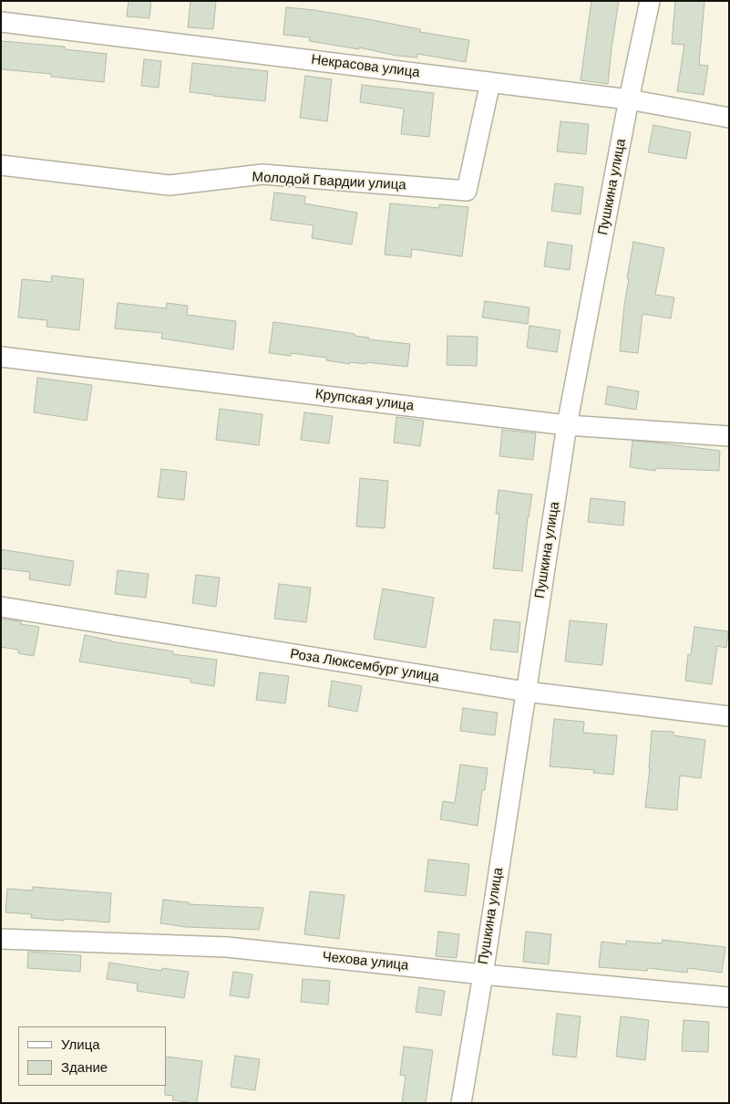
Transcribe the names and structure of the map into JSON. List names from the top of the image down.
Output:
{
  "streets": {
    "street": [
      "Некрасова улица",
      "Молодой Гвардии улица",
      "Пушкина улица",
      "Крупская улица",
      "Роза Люксембург улица",
      "Чехова улица"
    ]
  },
  "crossings": [
    ["Некрасова улица", "Молодой Гвардии улица"],
    ["Некрасова улица", "Пушкина улица"],
    ["Пушкина улица", "Крупская улица"],
    ["Пушкина улица", "Роза Люксембург улица"],
    ["Пушкина улица", "Чехова улица"]
  ],
  "legend": ["Улица", "Здание"]
}
